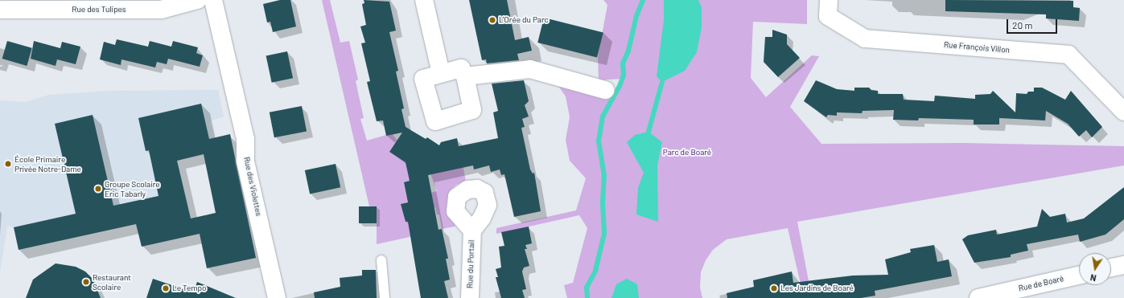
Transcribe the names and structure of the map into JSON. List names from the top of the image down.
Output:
{
  "streets": {
    "street": [
      "Rue des Tulipes",
      "Rue François Villon",
      "Rue des Violettes",
      "Rue du Portail",
      "Rue de Boaré"
    ]
  },
  "parks": ["Parc de Boaré"],
  "places": [
    "L'Orée du Parc",
    "École Primaire Privée Notre-Dame",
    "Groupe Scolaire Eric Tabarly",
    "Restaurant Scolaire",
    "Le Tempo",
    "Les Jardins de Boaré"
  ],
  "scale_bar": "20 m",
  "north": "bottom"
}
